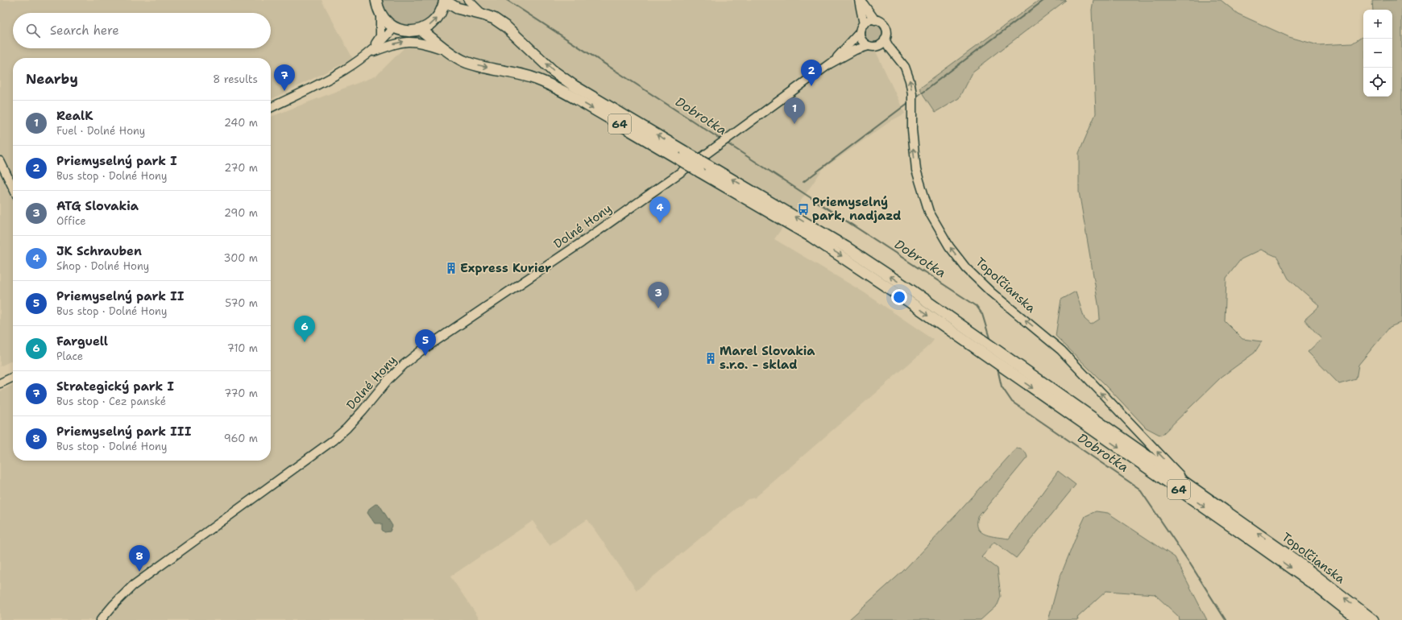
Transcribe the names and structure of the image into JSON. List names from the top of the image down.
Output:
{
  "streets": {
    "main road": ["64", "Topoľčianska"],
    "street": ["Dolné Hony"]
  },
  "crossings": [
    ["64", "Topoľčianska"],
    ["Dolné Hony", "Topoľčianska"]
  ],
  "one_way": ["Topoľčianska"],
  "water": ["Dobrotka"],
  "places": {
    "bus stop": ["Priemyselný park, nadjazd"],
    "building": ["Express Kurier", "Marel Slovakia s.r.o. - sklad"]
  },
  "page": {
    "map_buttons": ["+", "−"],
    "search": "Search here",
    "heading": ["Nearby", "8 results"],
    "pins": [
      "2",
      "7",
      "1",
      "4",
      "3",
      "6",
      "5",
      "8"
    ],
    "list": [
      {
        "mark": "1",
        "name": "RealK",
        "note": "Fuel · Dolné Hony",
        "value": "240 m"
      },
      {
        "mark": "2",
        "name": "Priemyselný park I",
        "note": "Bus stop · Dolné Hony",
        "value": "270 m"
      },
      {
        "mark": "3",
        "name": "ATG Slovakia",
        "note": "Office",
        "value": "290 m"
      },
      {
        "mark": "4",
        "name": "JK Schrauben",
        "note": "Shop · Dolné Hony",
        "value": "300 m"
      },
      {
        "mark": "5",
        "name": "Priemyselný park II",
        "note": "Bus stop · Dolné Hony",
        "value": "570 m"
      },
      {
        "mark": "6",
        "name": "Farguell",
        "note": "Place",
        "value": "710 m"
      },
      {
        "mark": "7",
        "name": "Strategický park I",
        "note": "Bus stop · Cez panské",
        "value": "770 m"
      },
      {
        "mark": "8",
        "name": "Priemyselný park III",
        "note": "Bus stop · Dolné Hony",
        "value": "960 m"
      }
    ]
  }
}
